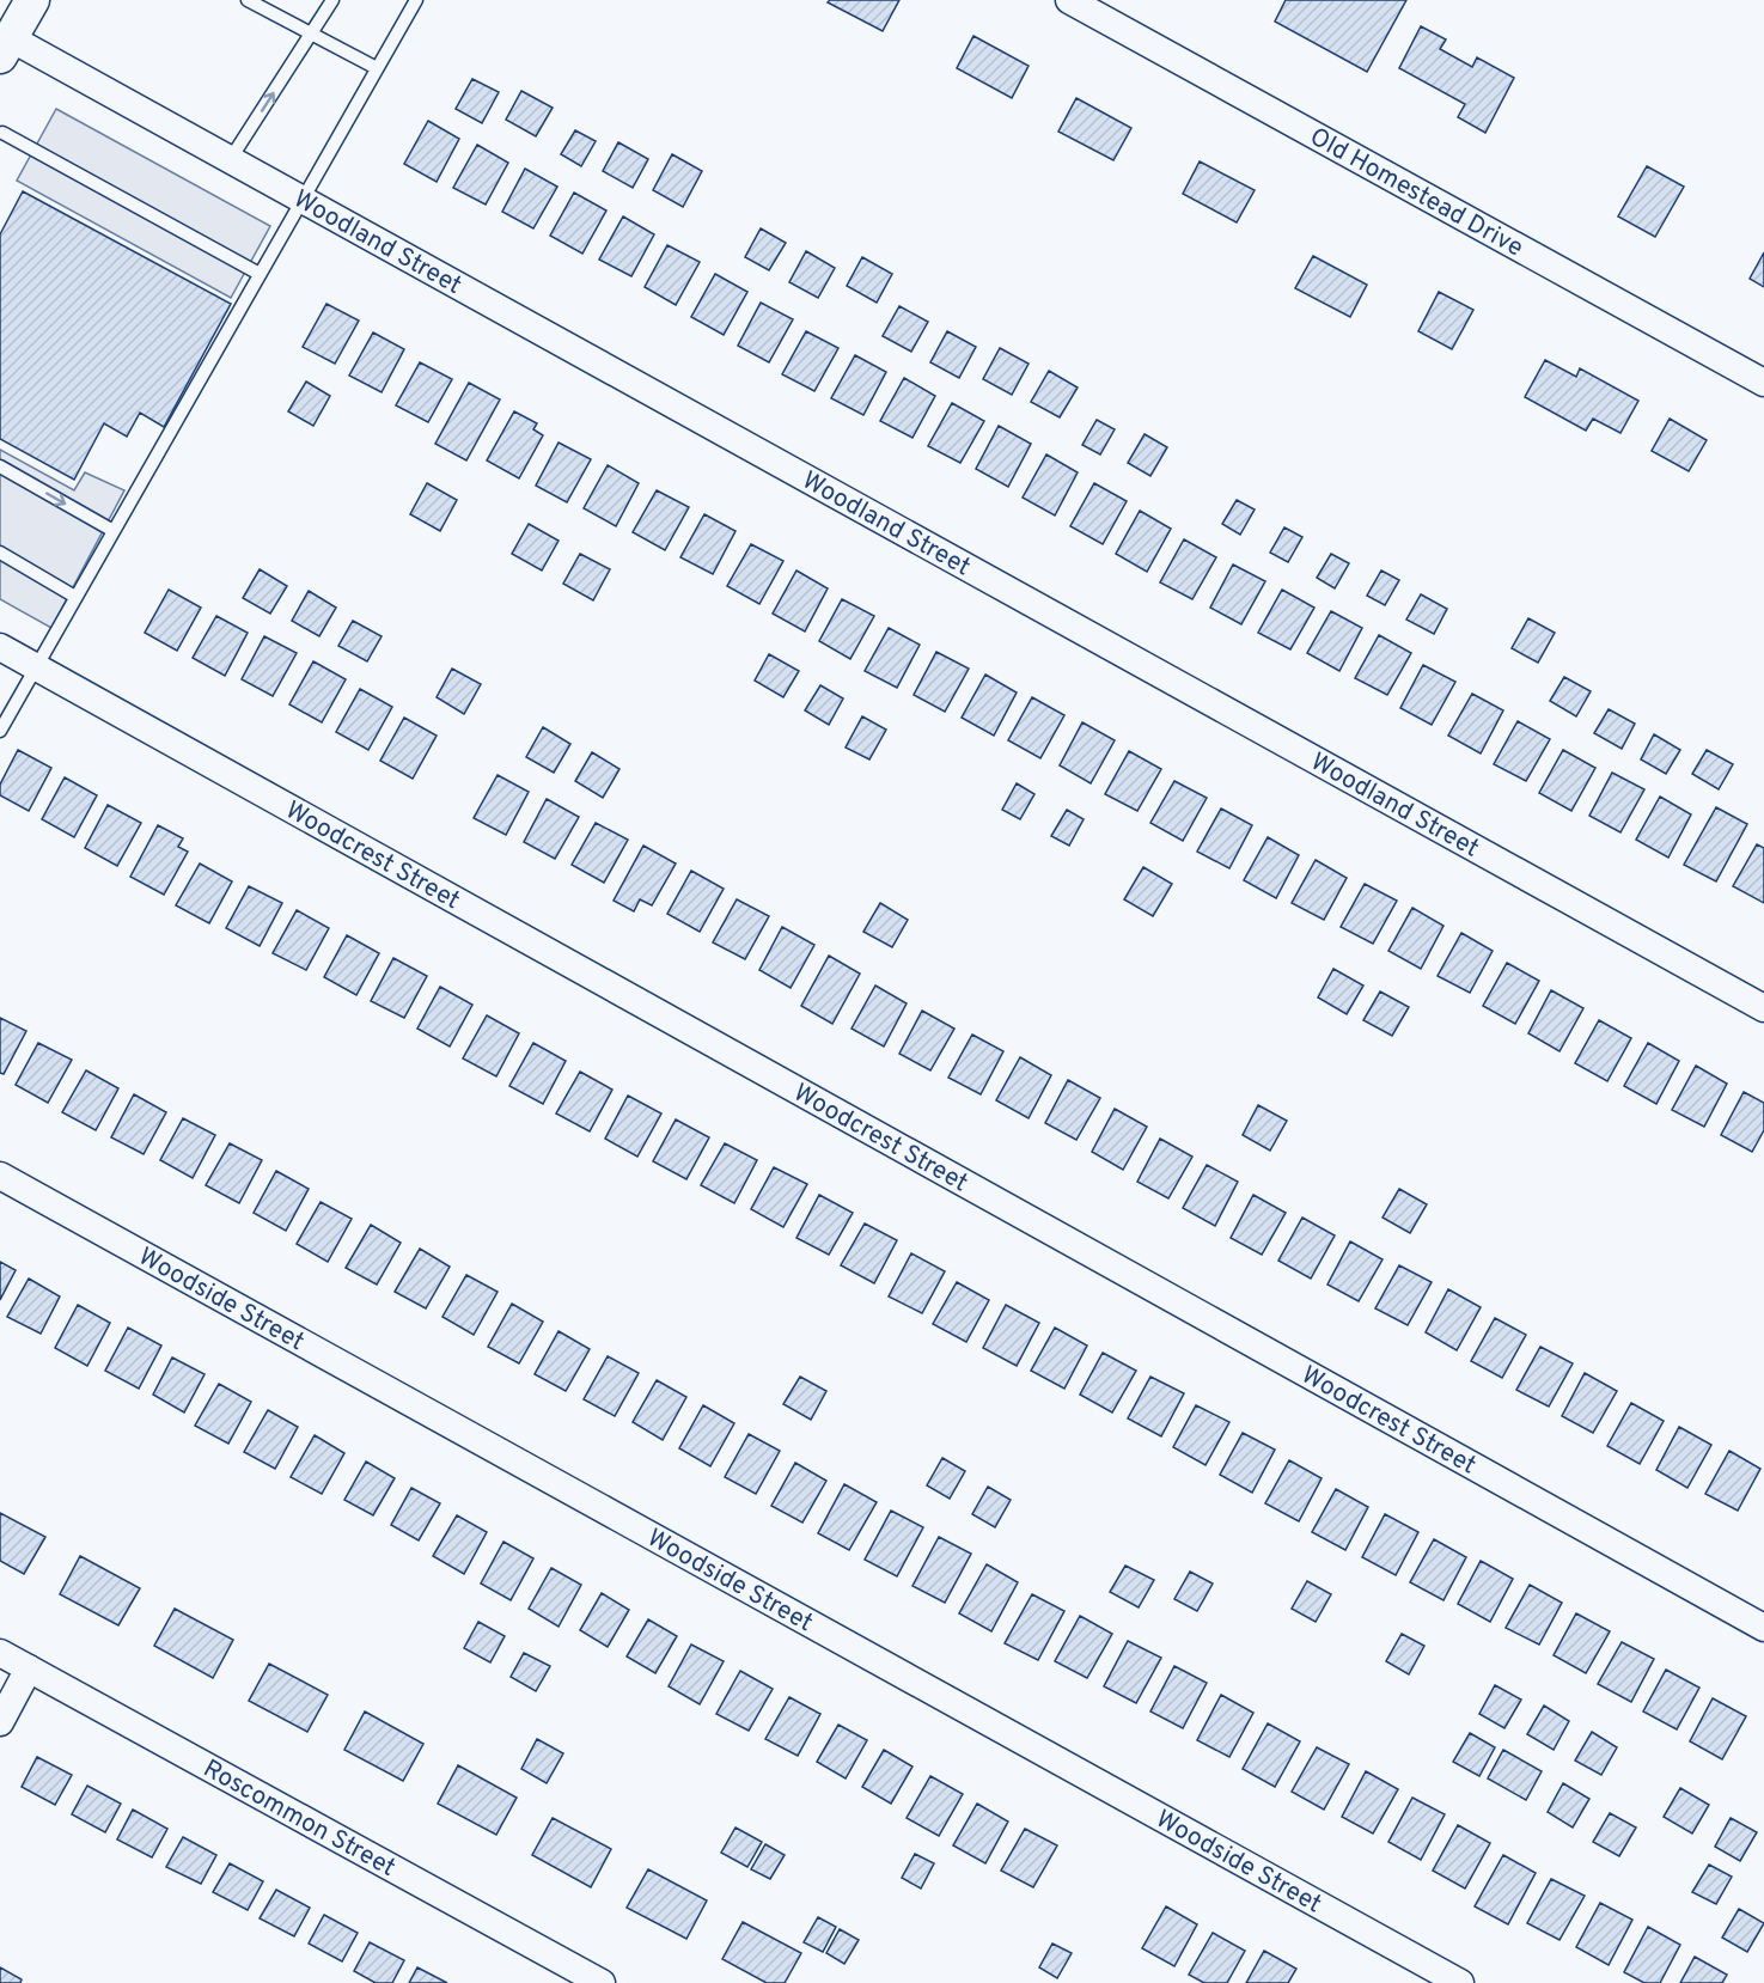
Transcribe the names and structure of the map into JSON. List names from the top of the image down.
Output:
{
  "streets": {
    "street": [
      "Old Homestead Drive",
      "Woodland Street",
      "Woodcrest Street",
      "Woodside Street",
      "Roscommon Street"
    ]
  }
}
